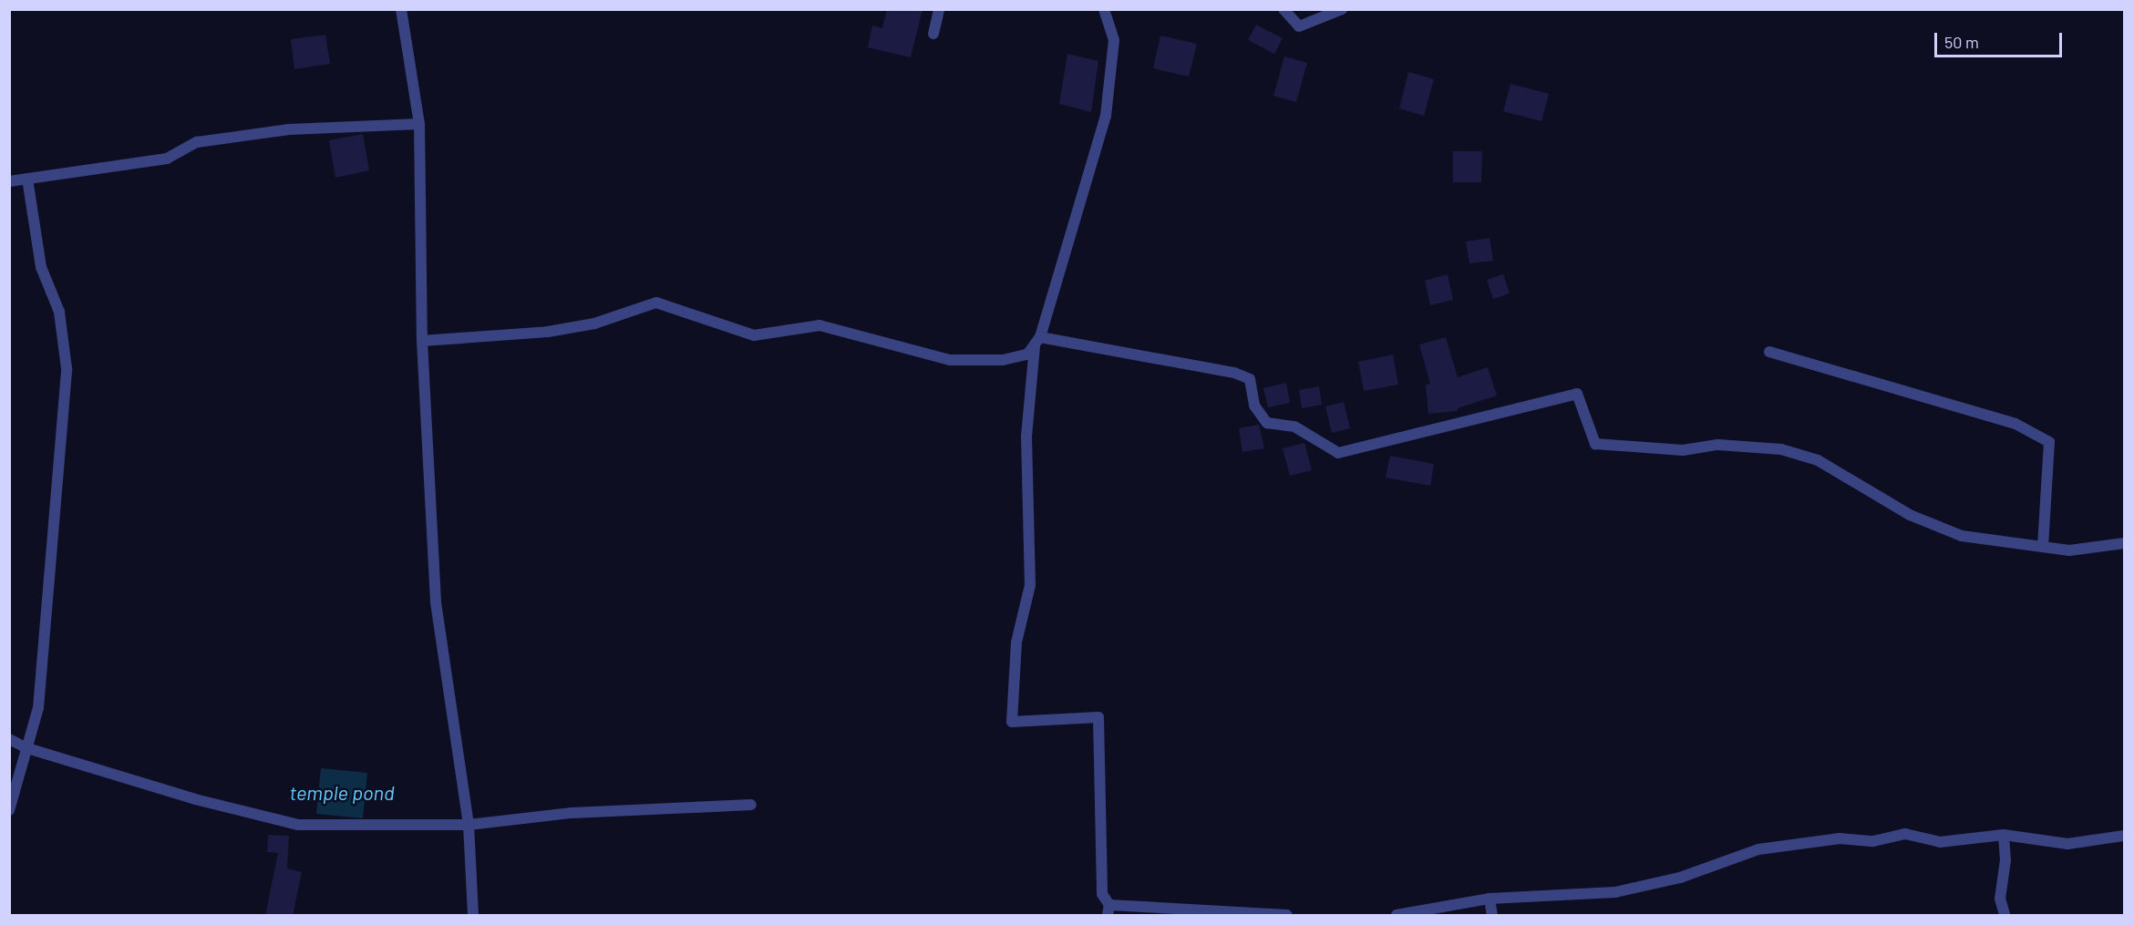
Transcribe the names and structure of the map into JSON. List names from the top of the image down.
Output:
{
  "water": ["temple pond"],
  "scale_bar": "50 m"
}
